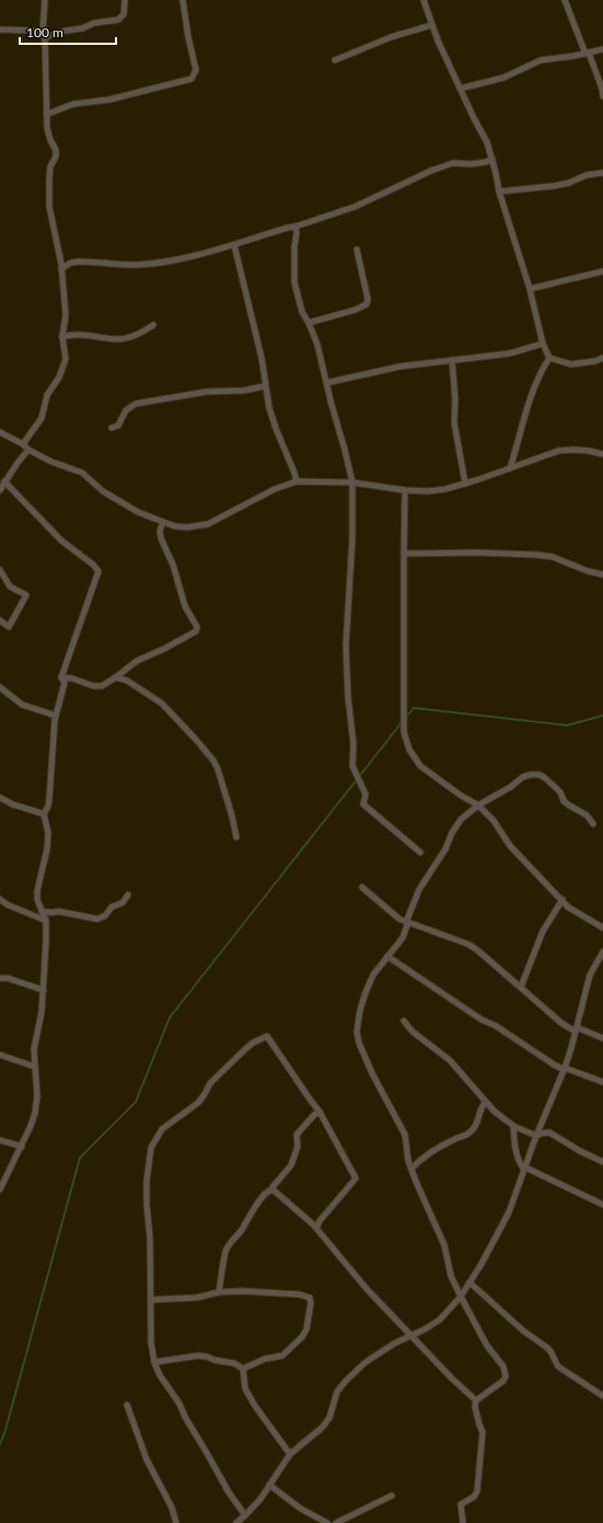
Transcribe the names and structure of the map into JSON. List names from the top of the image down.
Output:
{
  "scale_bar": "100 m"
}
